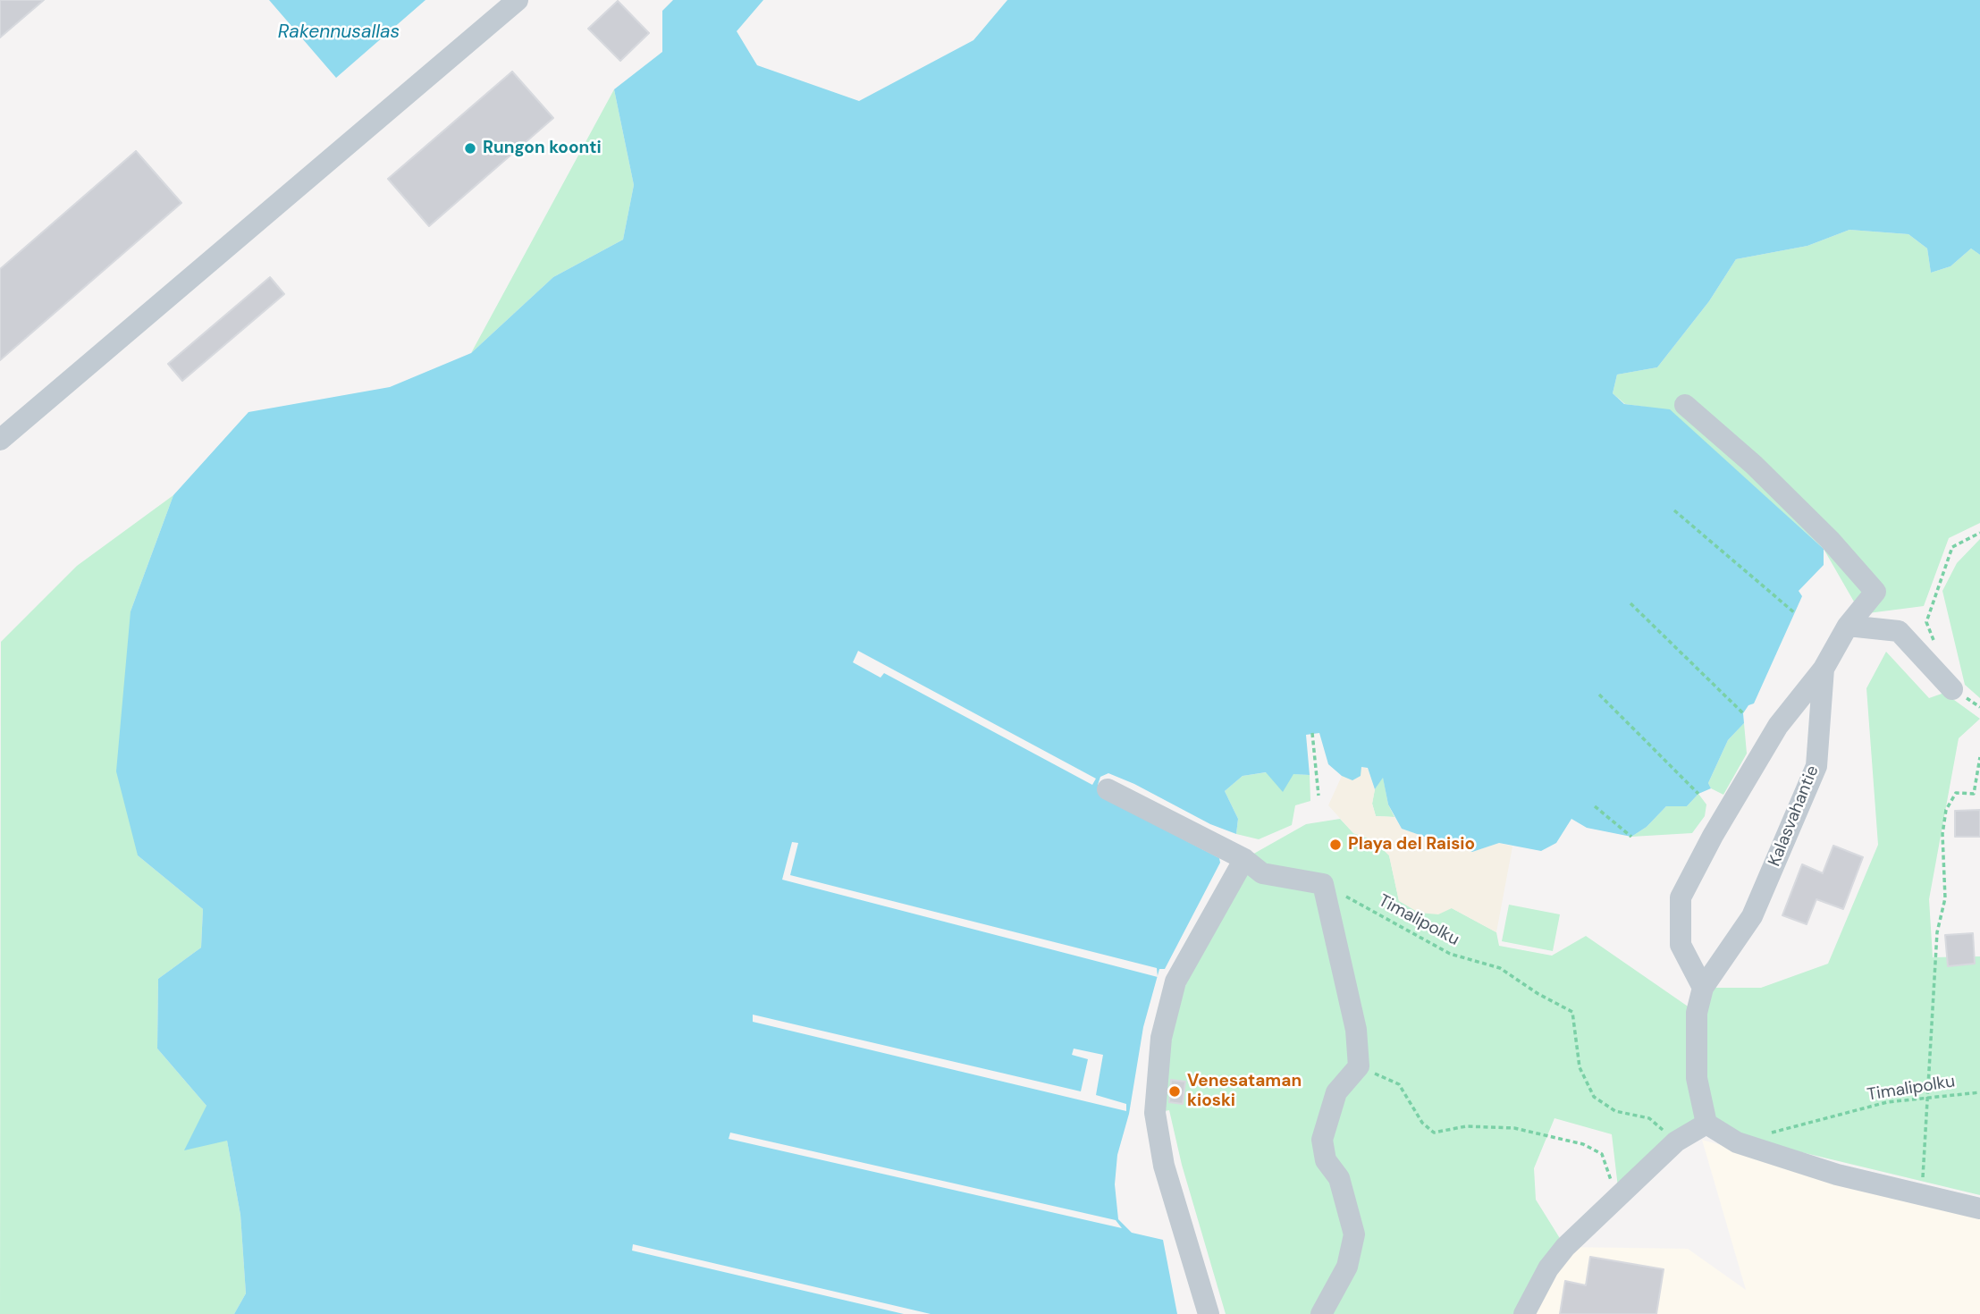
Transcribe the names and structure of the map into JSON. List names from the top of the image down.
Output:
{
  "streets": {
    "street": ["Kalasvahantie"],
    "path": ["Timalipolku"]
  },
  "water": ["Rakennusallas"],
  "places": ["Rungon koonti", "Playa del Raisio", "Venesataman kioski"]
}
